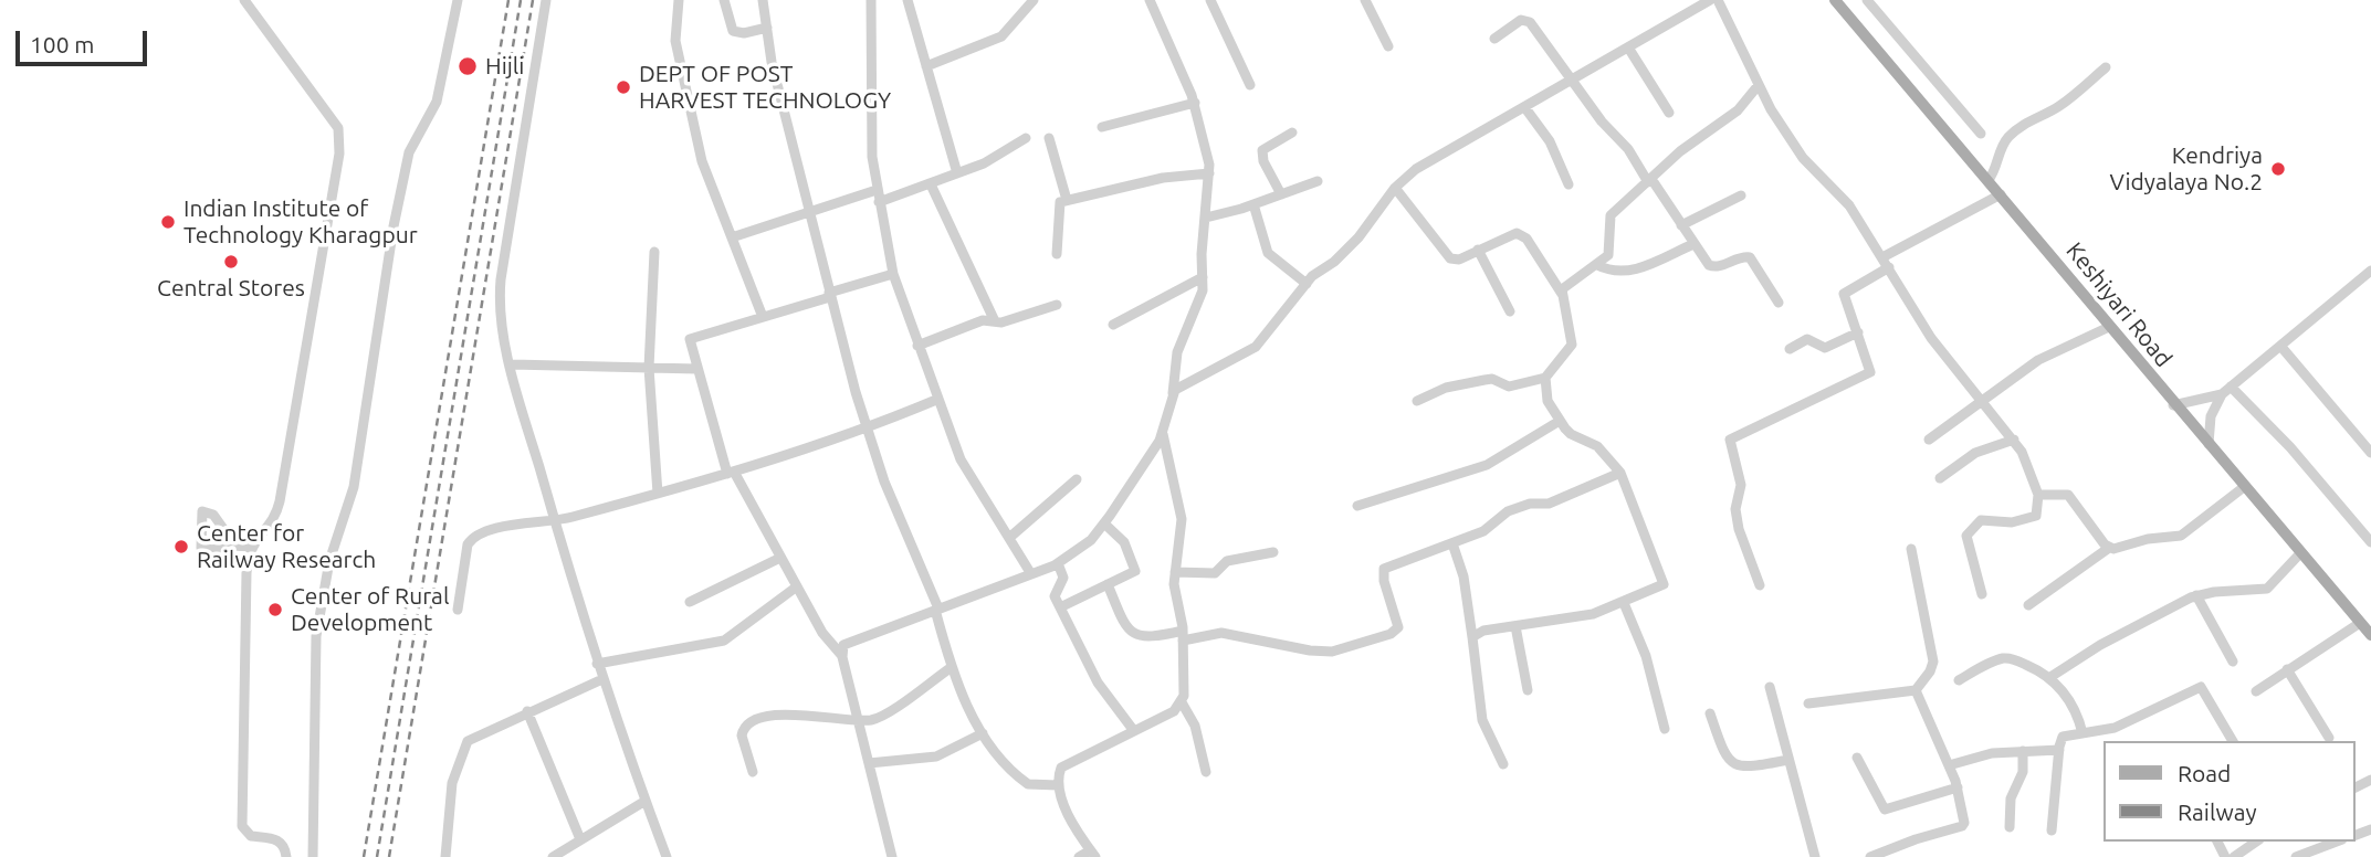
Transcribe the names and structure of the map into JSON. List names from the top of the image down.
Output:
{
  "streets": {
    "main road": ["Keshiyari Road"]
  },
  "places": [
    "Hijli",
    "DEPT OF POST HARVEST TECHNOLOGY",
    "Kendriya Vidyalaya No.2",
    "Indian Institute of Technology Kharagpur",
    "Central Stores",
    "Center for Railway Research",
    "Center of Rural Development"
  ],
  "legend": ["Road", "Railway"],
  "scale_bar": "100 m"
}
